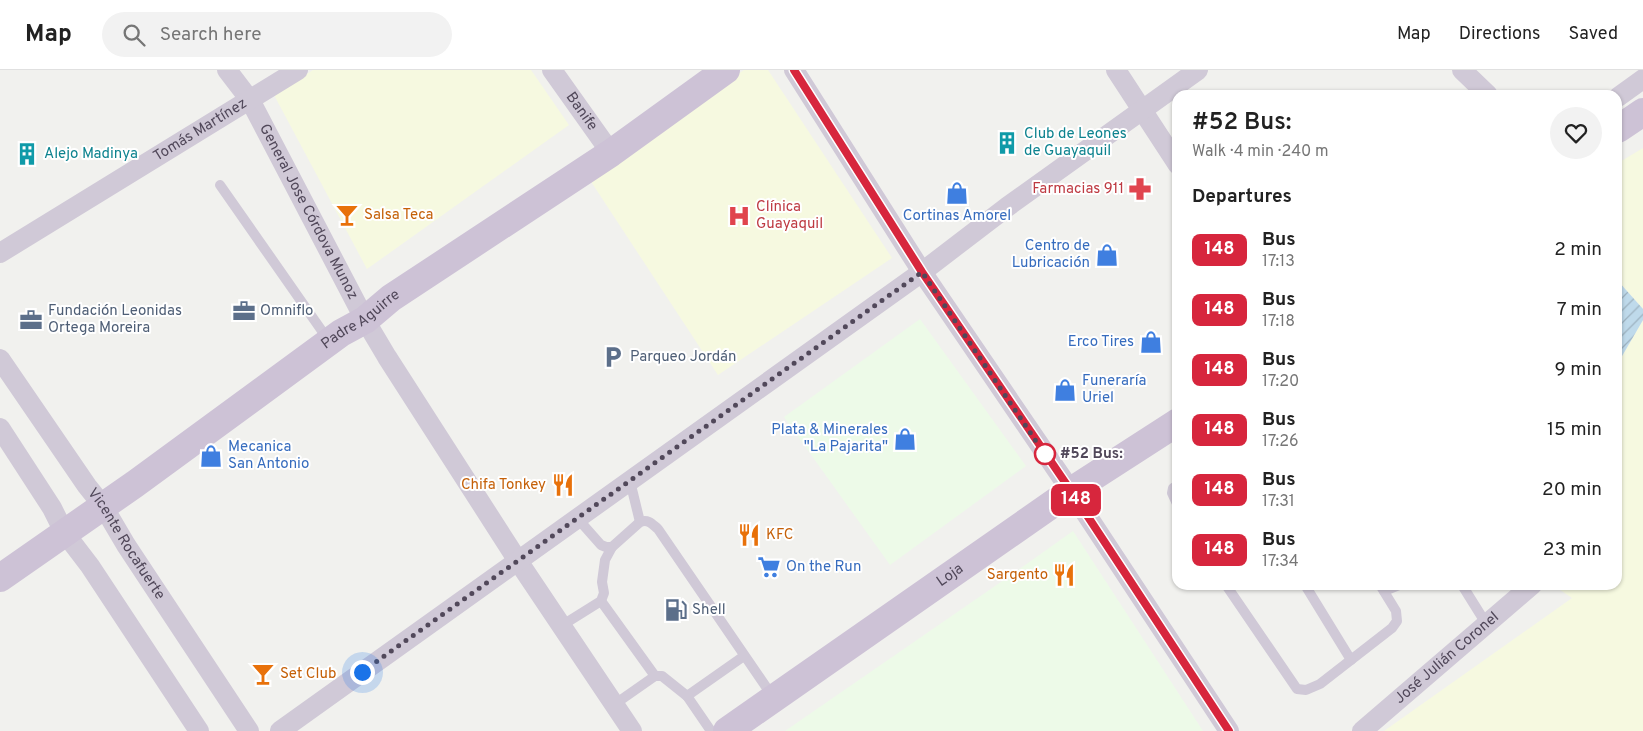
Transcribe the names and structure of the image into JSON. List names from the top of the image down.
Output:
{
  "streets": {
    "main road": ["Padre Aguirre", "Loja"],
    "street": [
      "Banife",
      "Tomás Martínez",
      "General Jose Córdova Munoz",
      "Vicente Rocafuerte",
      "José Julián Coronel"
    ]
  },
  "crossings": [
    ["Banife", "Padre Aguirre"],
    ["Tomás Martínez", "General Jose Córdova Munoz"],
    ["General Jose Córdova Munoz", "Padre Aguirre"],
    ["Padre Aguirre", "Vicente Rocafuerte"]
  ],
  "places": {
    "building": ["Club de Leones de Guayaquil", "Alejo Madinya"],
    "pharmacy": ["Farmacias 911"],
    "shop": [
      "Cortinas Amorel",
      "Centro de Lubricación",
      "Erco Tires",
      "Funeraría Uriel",
      "Plata & Minerales \"La Pajarita\"",
      "Mecanica San Antonio"
    ],
    "bar": ["Salsa Teca", "Set Club"],
    "hospital": ["Clínica Guayaquil"],
    "office": ["Omniflo", "Fundación Leonidas Ortega Moreira"],
    "parking": ["Parqueo Jordán"],
    "other": ["#52 Bus:"],
    "restaurant": ["Chifa Tonkey", "KFC", "Sargento"],
    "supermarket": ["On the Run"],
    "fuel station": ["Shell"]
  },
  "lines": ["bus line 148"],
  "page": {
    "header": "Map",
    "search": "Search here",
    "nav": ["Map", "Directions", "Saved"],
    "on_map": "148",
    "heading": [
      ["#52 Bus:", "Walk · 4 min · 240 m"],
      "Departures"
    ],
    "list": [
      {
        "mark": "148",
        "name": "Bus",
        "note": "17:13",
        "value": "2 min"
      },
      {
        "mark": "148",
        "name": "Bus",
        "note": "17:18",
        "value": "7 min"
      },
      {
        "mark": "148",
        "name": "Bus",
        "note": "17:20",
        "value": "9 min"
      },
      {
        "mark": "148",
        "name": "Bus",
        "note": "17:26",
        "value": "15 min"
      },
      {
        "mark": "148",
        "name": "Bus",
        "note": "17:31",
        "value": "20 min"
      },
      {
        "mark": "148",
        "name": "Bus",
        "note": "17:34",
        "value": "23 min"
      }
    ]
  }
}
